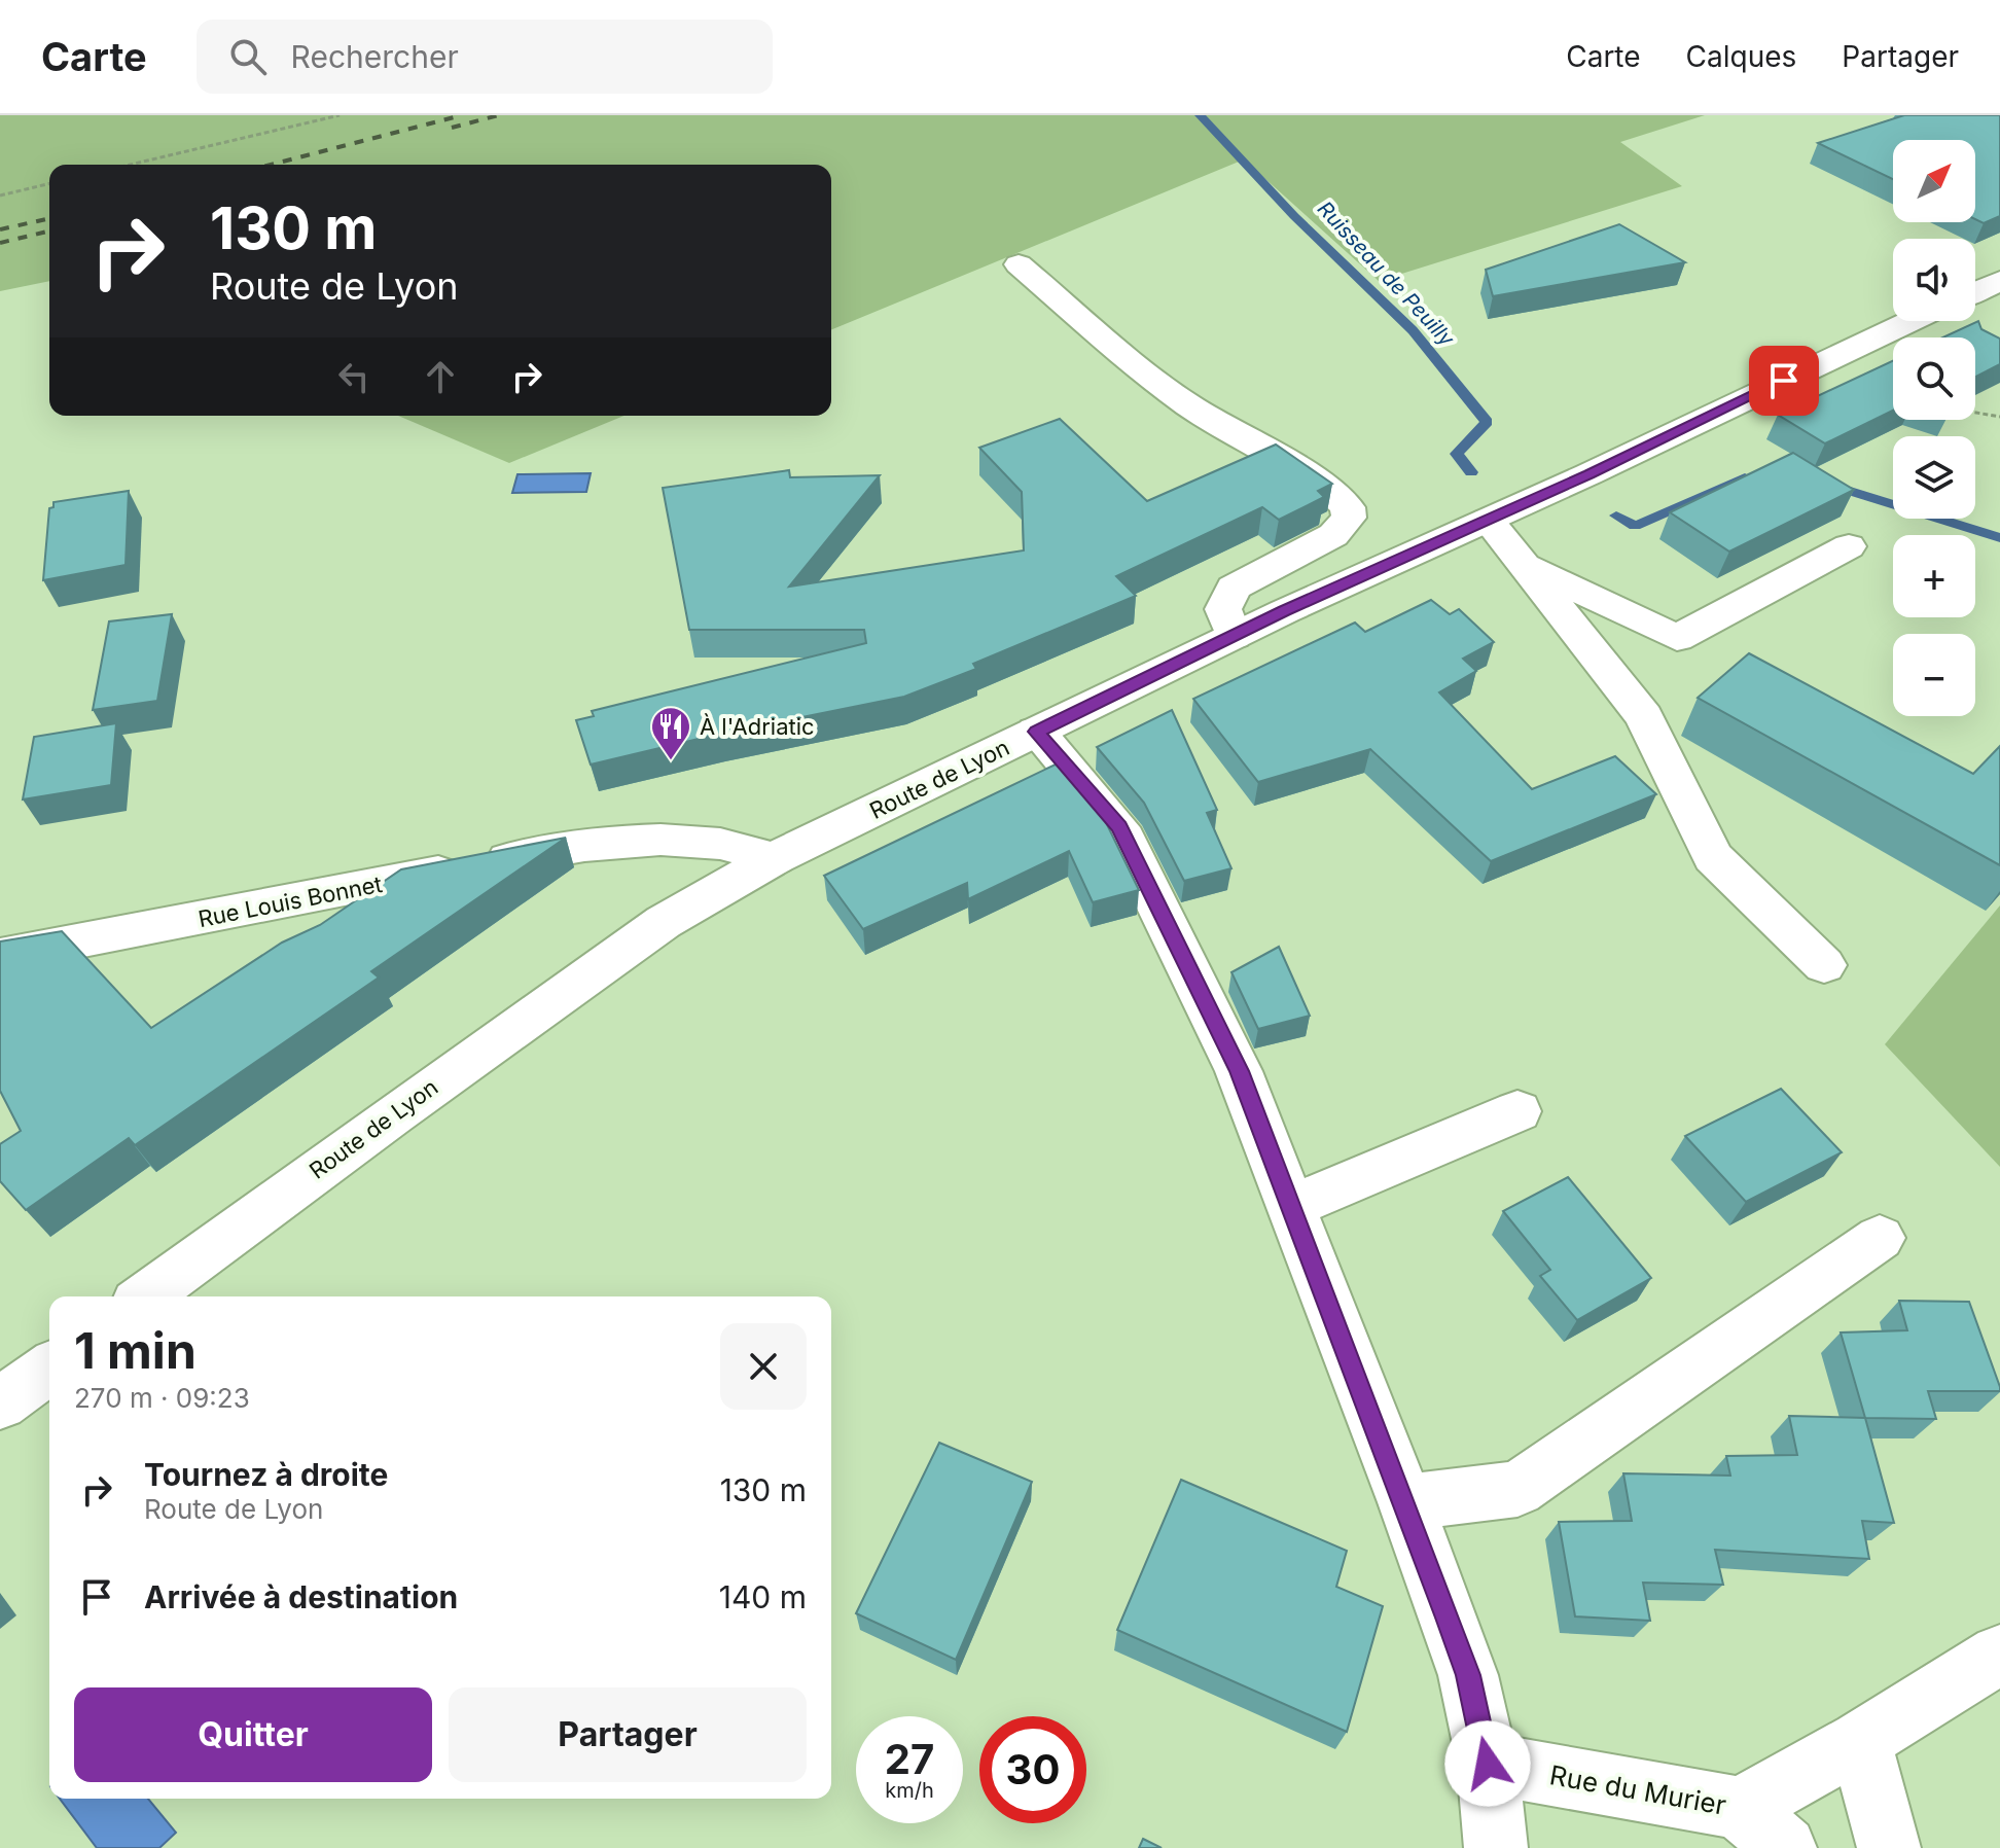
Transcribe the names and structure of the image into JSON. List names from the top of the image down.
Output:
{
  "streets": {
    "main road": ["Route de Lyon", "Rue Louis Bonnet", "Rue du Murier"]
  },
  "crossings": [
    ["Route de Lyon", "Rue Louis Bonnet"]
  ],
  "water": ["Ruisseau de Peuilly"],
  "places": {
    "restaurant": ["À l'Adriatic"]
  },
  "north": "top right",
  "page": {
    "header": "Carte",
    "search": "Rechercher",
    "nav": ["Carte", "Calques", "Partager"],
    "map_buttons": ["+", "−"],
    "turn": ["130 m", "Route de Lyon"],
    "heading": ["1 min", "270 m · 09:23"],
    "list": [
      {
        "name": "Tournez à droite",
        "note": "Route de Lyon",
        "value": "130 m"
      },
      {
        "name": "Arrivée à destination",
        "value": "140 m"
      }
    ],
    "buttons": ["Quitter", "Partager"],
    "speed": "27 km/h",
    "limit": "30"
  }
}
